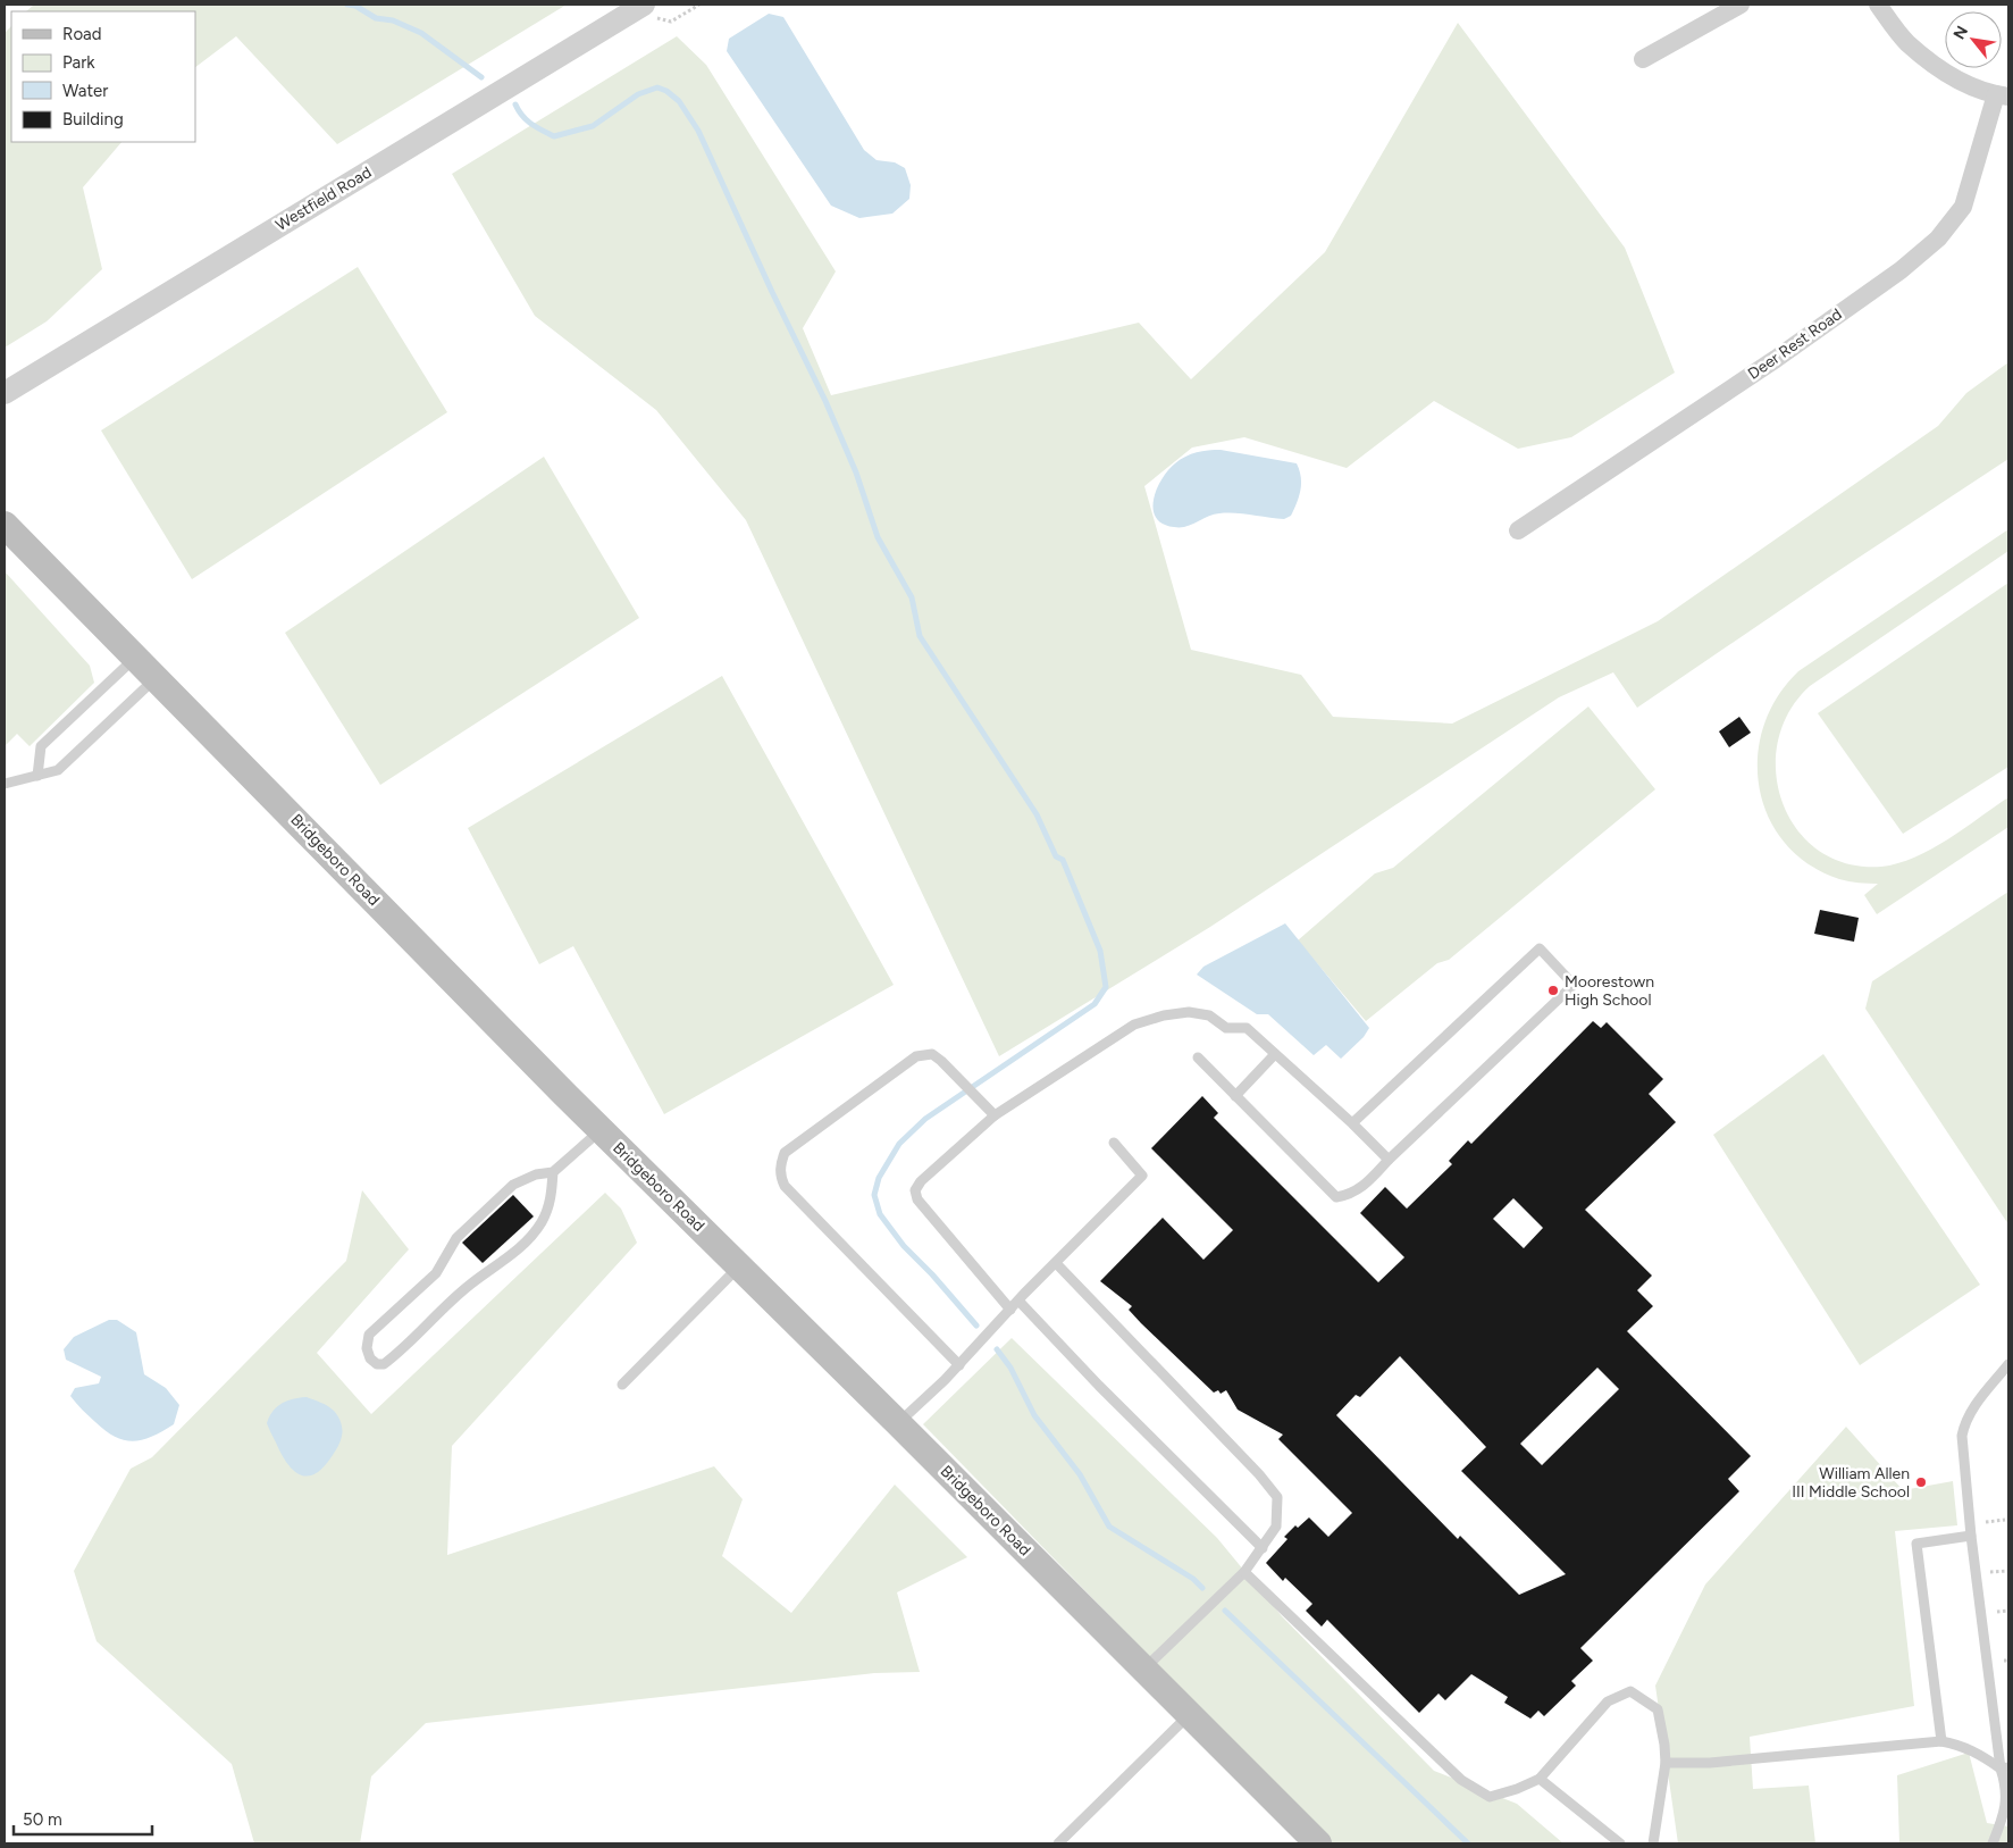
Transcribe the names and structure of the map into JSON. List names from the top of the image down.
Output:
{
  "streets": {
    "main road": ["Bridgeboro Road"],
    "street": ["Westfield Road", "Deer Rest Road"]
  },
  "places": ["Moorestown High School", "William Allen III Middle School"],
  "legend": [
    "Road",
    "Park",
    "Water",
    "Building"
  ],
  "scale_bar": "50 m",
  "north": "top left"
}
